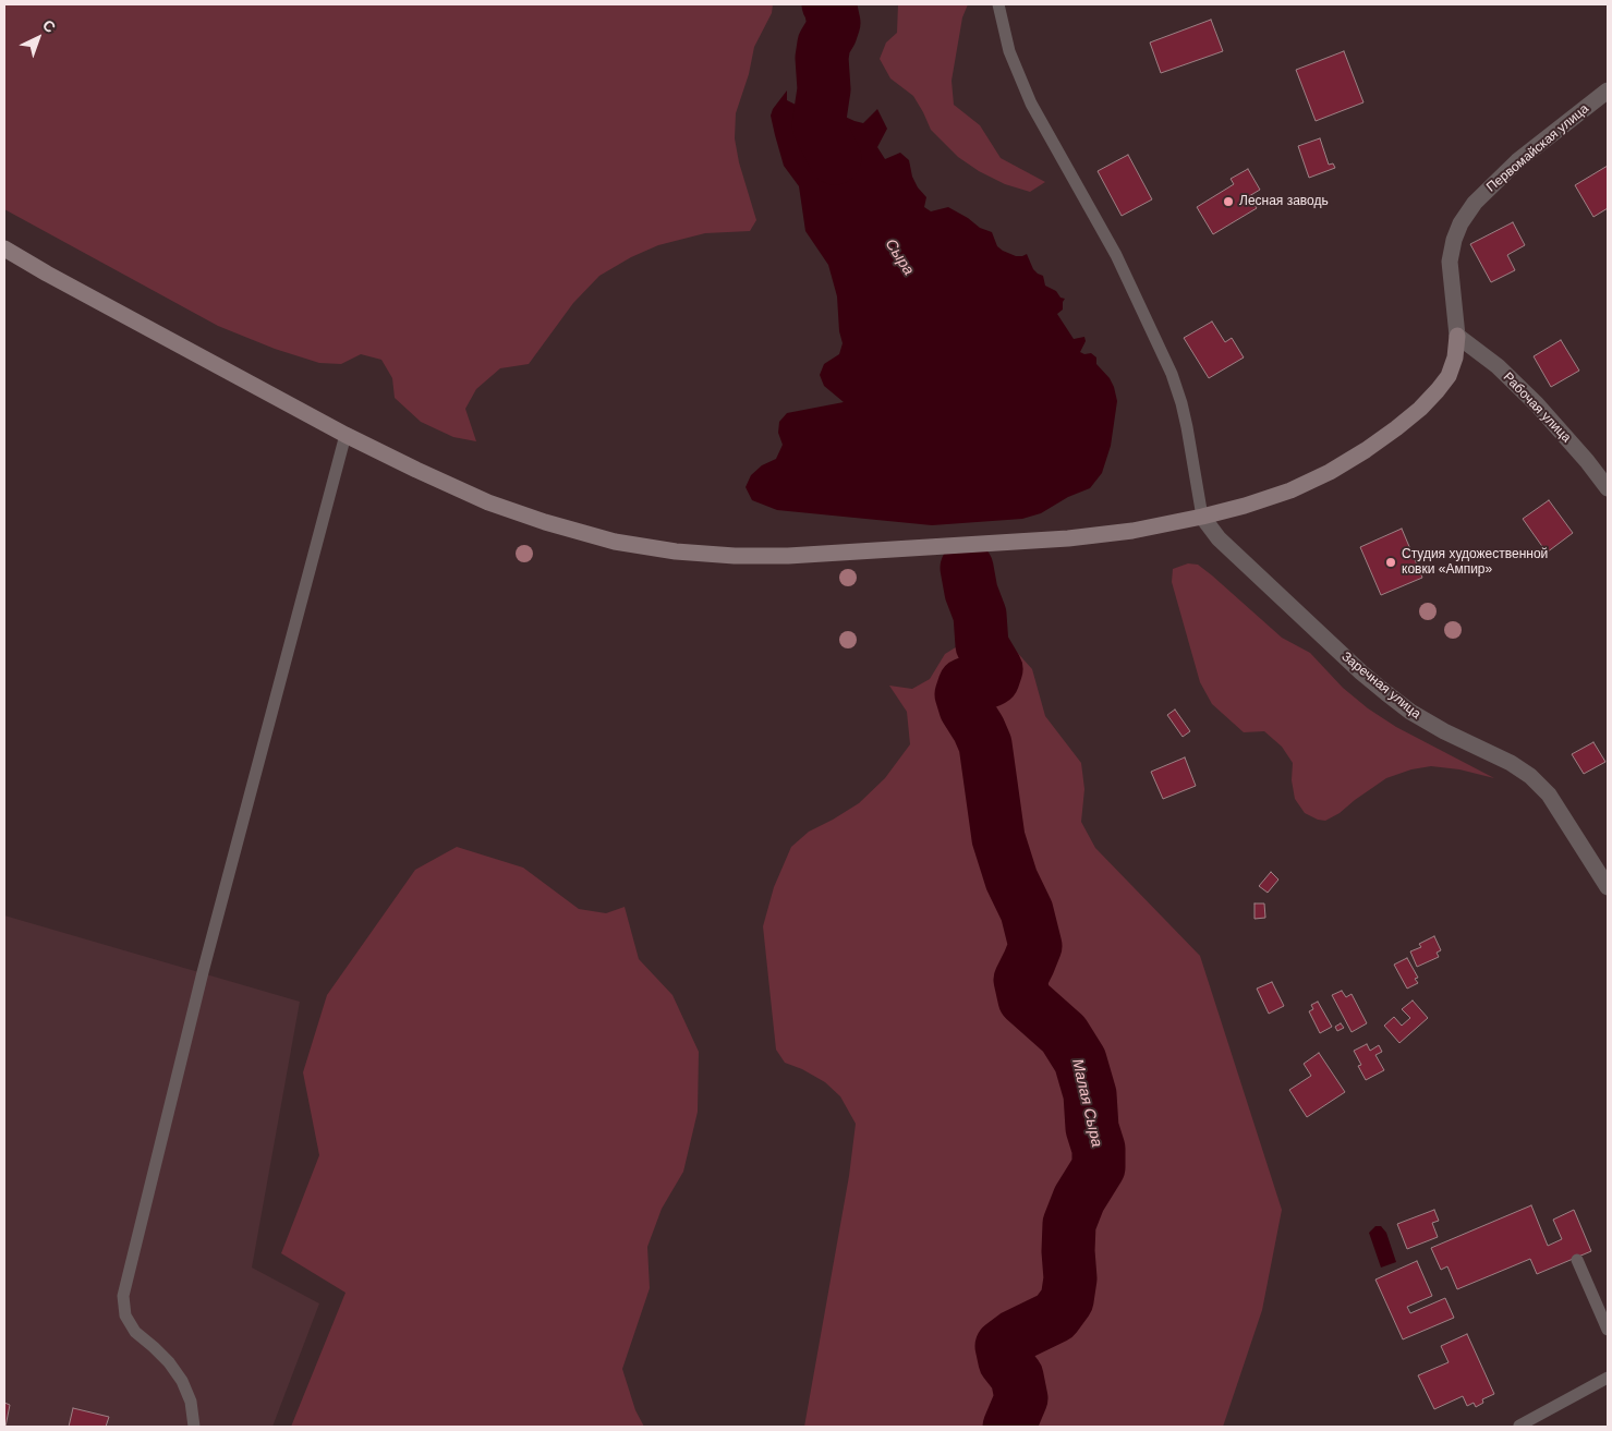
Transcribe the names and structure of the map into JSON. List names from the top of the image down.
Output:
{
  "streets": {
    "street": ["Первомайская улица", "Рабочая улица", "Заречная улица"]
  },
  "crossings": [
    ["Первомайская улица", "Рабочая улица"]
  ],
  "water": ["Сыра", "Малая Сыра"],
  "places": ["Лесная заводь", "Студия художественной ковки «Ампир»"],
  "north": "top right"
}
